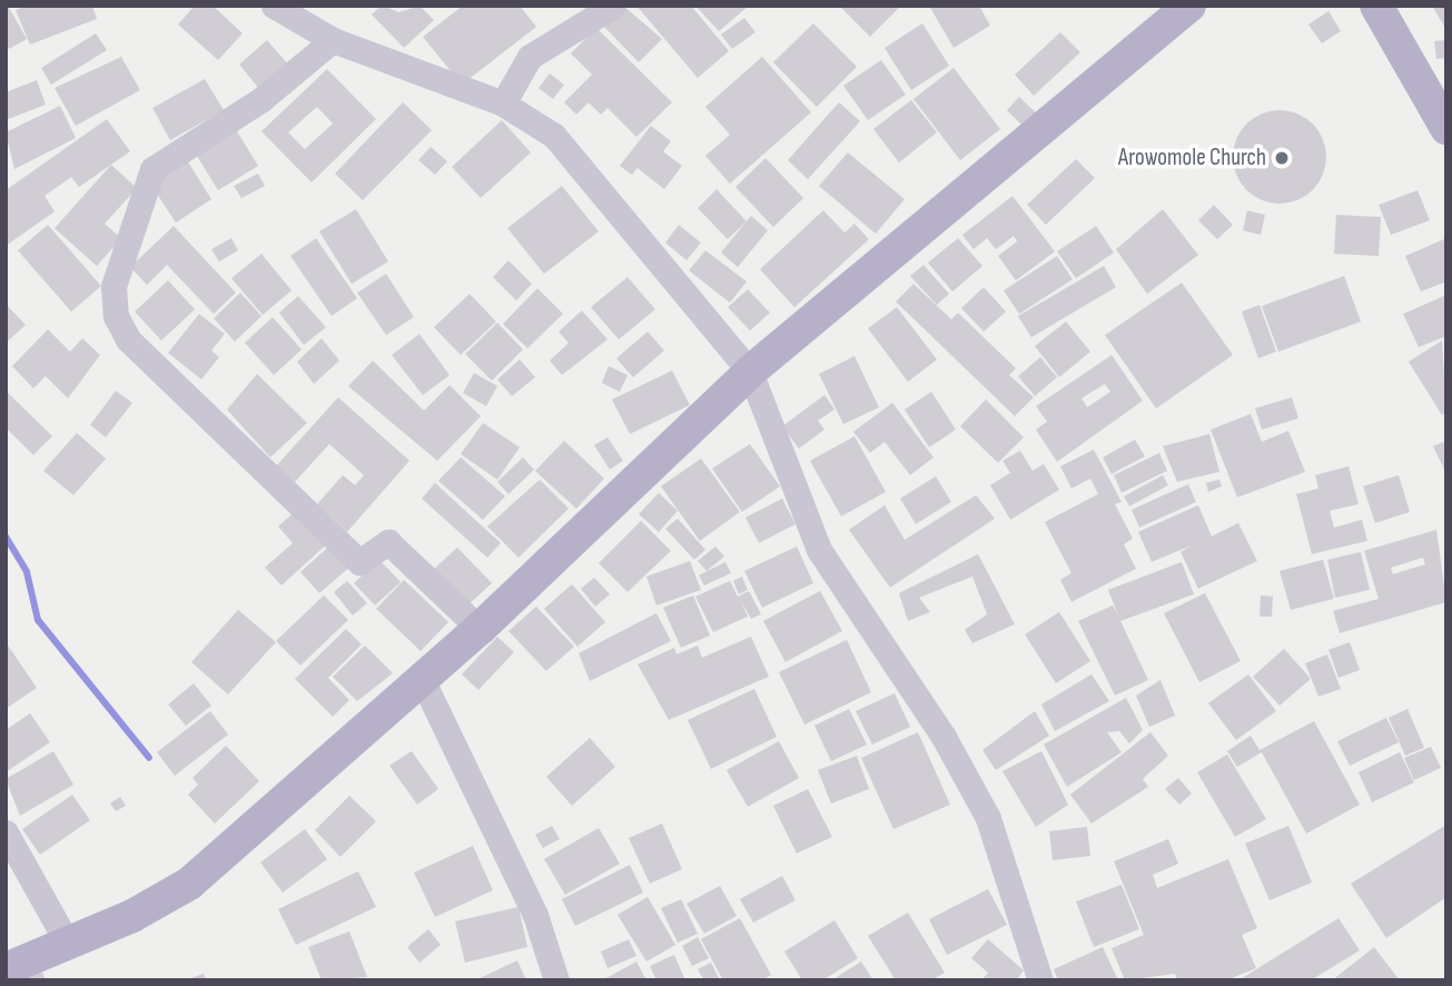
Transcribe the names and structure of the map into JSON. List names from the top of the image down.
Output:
{
  "places": ["Arowomole Church"]
}
